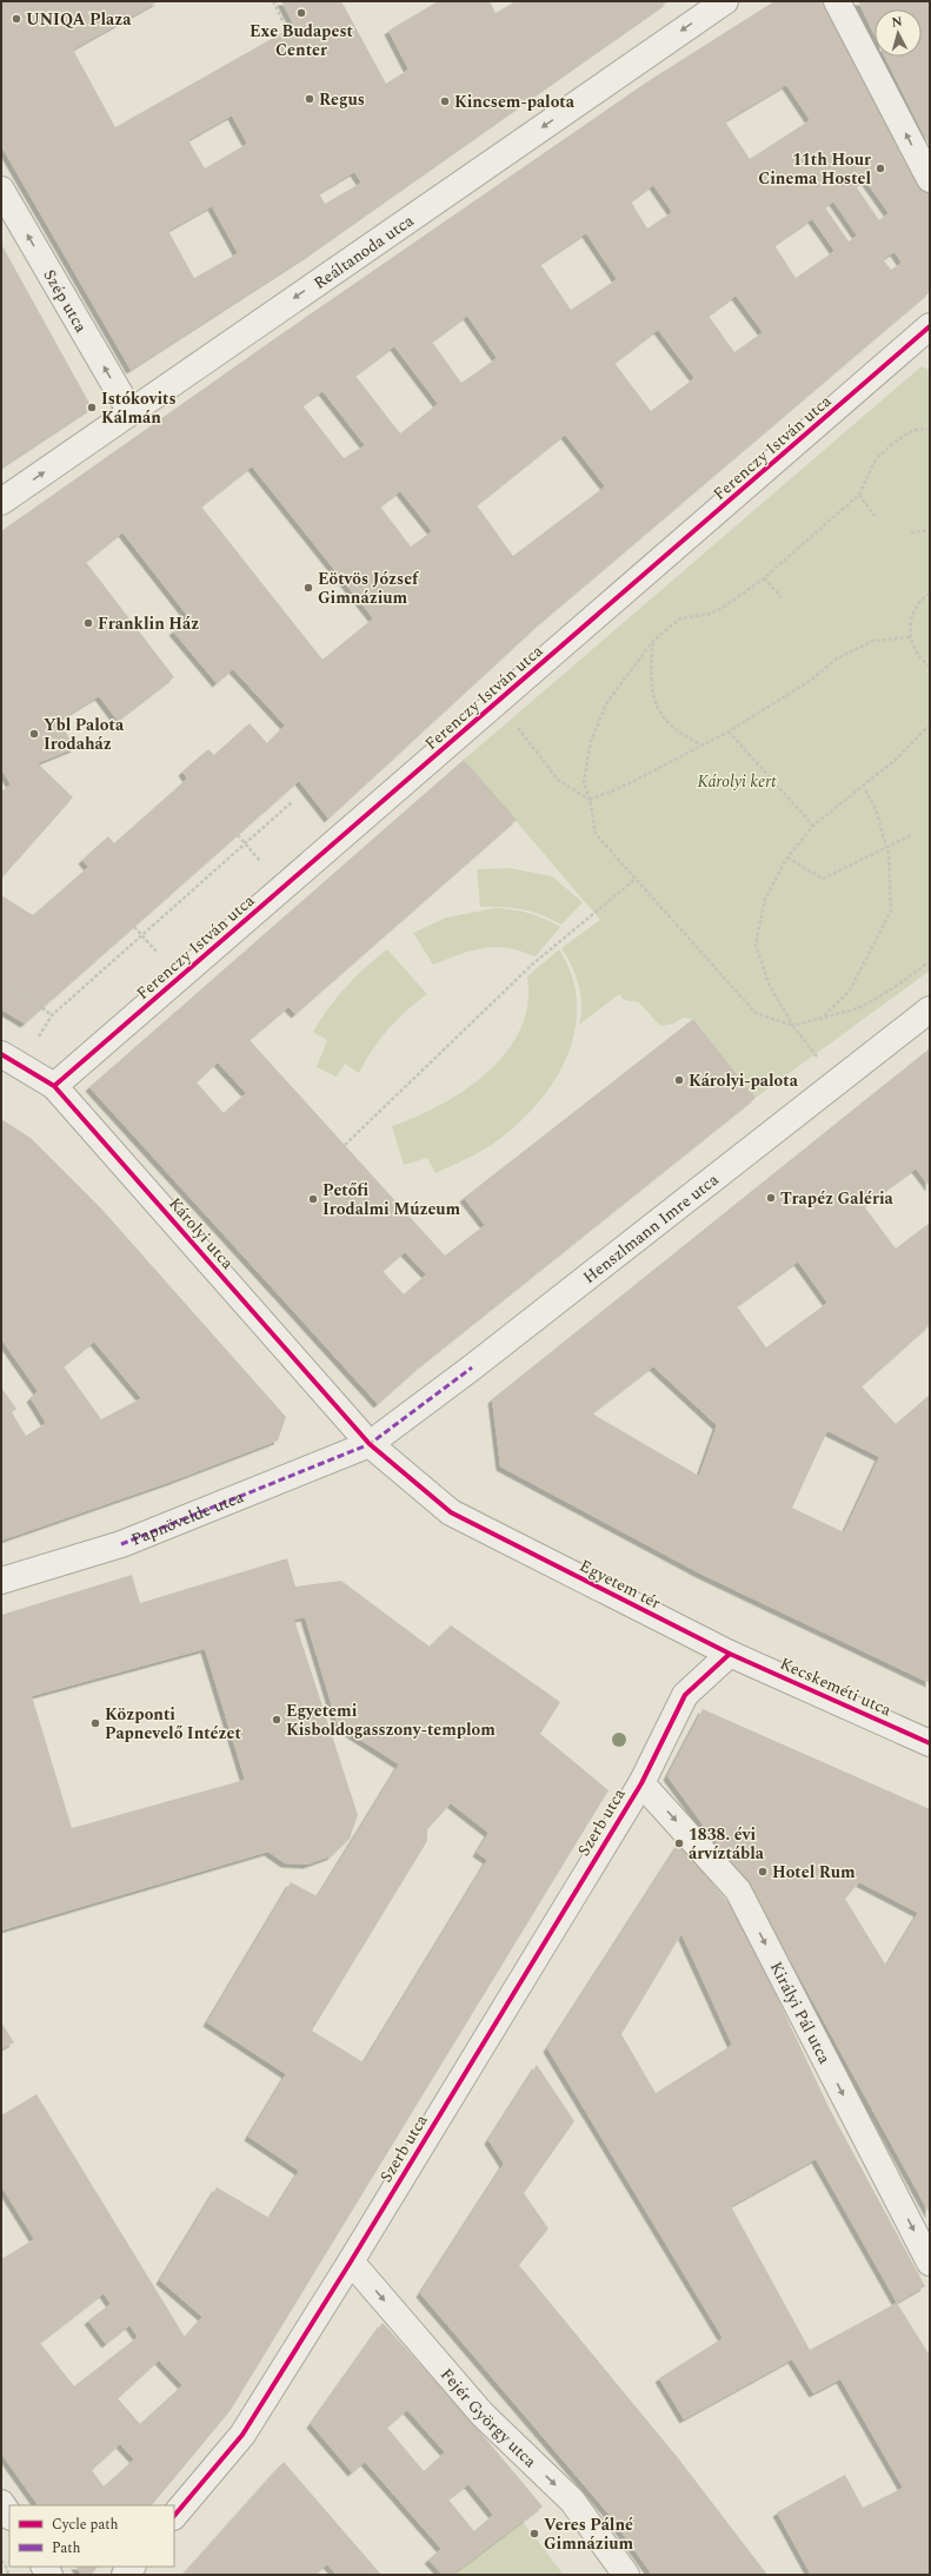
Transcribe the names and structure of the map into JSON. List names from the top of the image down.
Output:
{
  "streets": {
    "street": [
      "Reáltanoda utca",
      "Szép utca",
      "Ferenczy István utca",
      "Henszlmann Imre utca",
      "Károlyi utca",
      "Papnövelde utca",
      "Egyetem tér",
      "Kecskeméti utca",
      "Szerb utca",
      "Királyi Pál utca",
      "Fejér György utca"
    ]
  },
  "crossings": [
    ["Reáltanoda utca", "Szép utca"],
    ["Ferenczy István utca", "Károlyi utca"],
    ["Henszlmann Imre utca", "Károlyi utca"],
    ["Henszlmann Imre utca", "Papnövelde utca"],
    ["Henszlmann Imre utca", "Egyetem tér"],
    ["Károlyi utca", "Papnövelde utca"],
    ["Károlyi utca", "Egyetem tér"],
    ["Papnövelde utca", "Egyetem tér"],
    ["Egyetem tér", "Kecskeméti utca"],
    ["Szerb utca", "Királyi Pál utca"],
    ["Szerb utca", "Fejér György utca"]
  ],
  "one_way": ["Szép utca", "Királyi Pál utca", "Fejér György utca"],
  "parks": ["Károlyi kert"],
  "places": [
    "Exe Budapest Center",
    "UNIQA Plaza",
    "Regus",
    "Kincsem-palota",
    "11th Hour Cinema Hostel",
    "Istókovits Kálmán",
    "Eötvös József Gimnázium",
    "Franklin Ház",
    "Ybl Palota Irodaház",
    "Károlyi-palota",
    "Trapéz Galéria",
    "Petőfi Irodalmi Múzeum",
    "Egyetemi Kisboldogasszony-templom",
    "Központi Papnevelő Intézet",
    "1838. évi árvíztábla",
    "Hotel Rum",
    "Veres Pálné Gimnázium"
  ],
  "legend": ["Cycle path", "Path"],
  "north": "top"
}
